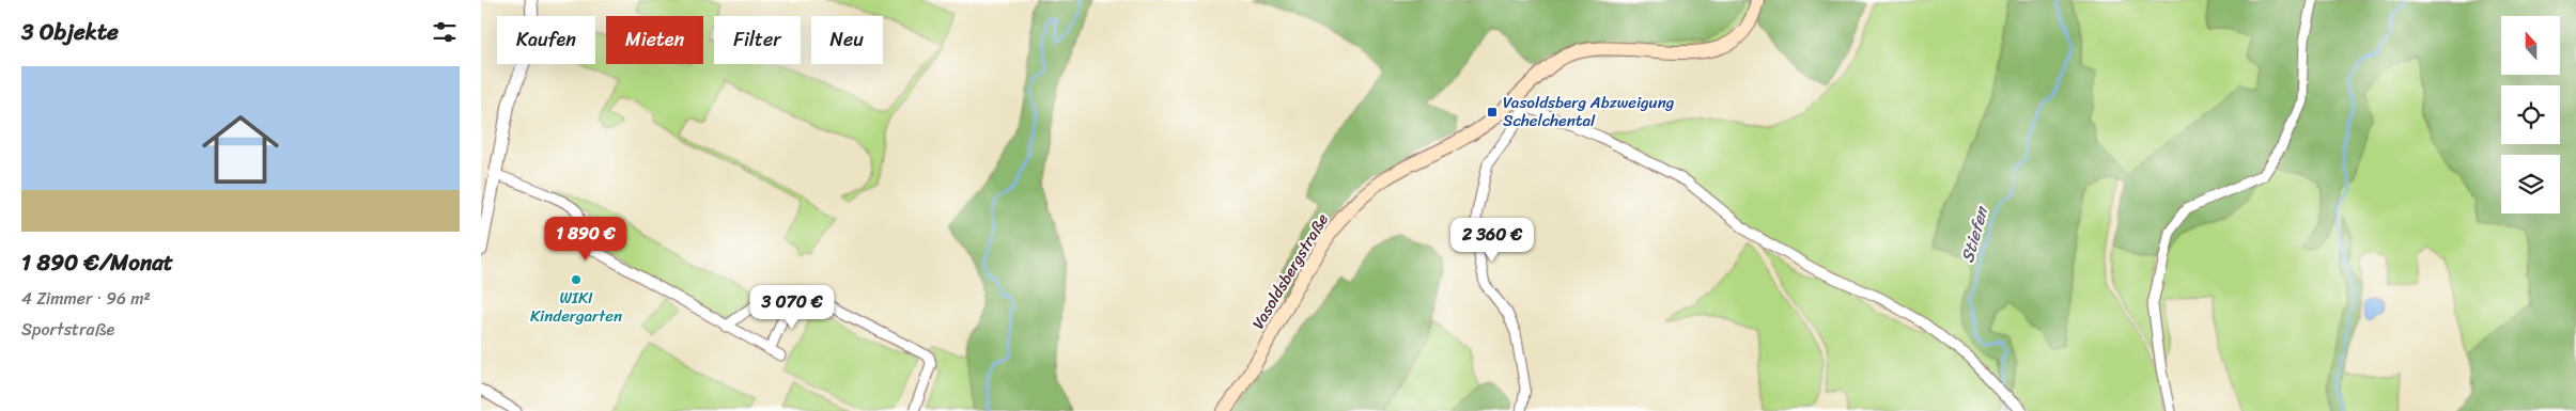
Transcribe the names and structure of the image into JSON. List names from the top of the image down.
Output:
{
  "streets": {
    "main road": ["Vasoldsbergstraße"]
  },
  "water": ["Stiefen"],
  "places": {
    "transit": ["Vasoldsberg Abzweigung Schelchental"],
    "other": ["WIKI Kindergarten"]
  },
  "north": "top",
  "page": {
    "heading": "3 Objekte",
    "chip": [
      "Kaufen",
      "Mieten",
      "Filter",
      "Neu"
    ],
    "list": [
      {
        "name": "1 890 €/Monat",
        "note": "4 Zimmer · 96 m² · Sportstraße"
      }
    ],
    "price": ["1 890 €", "2 360 €", "3 070 €"]
  }
}
